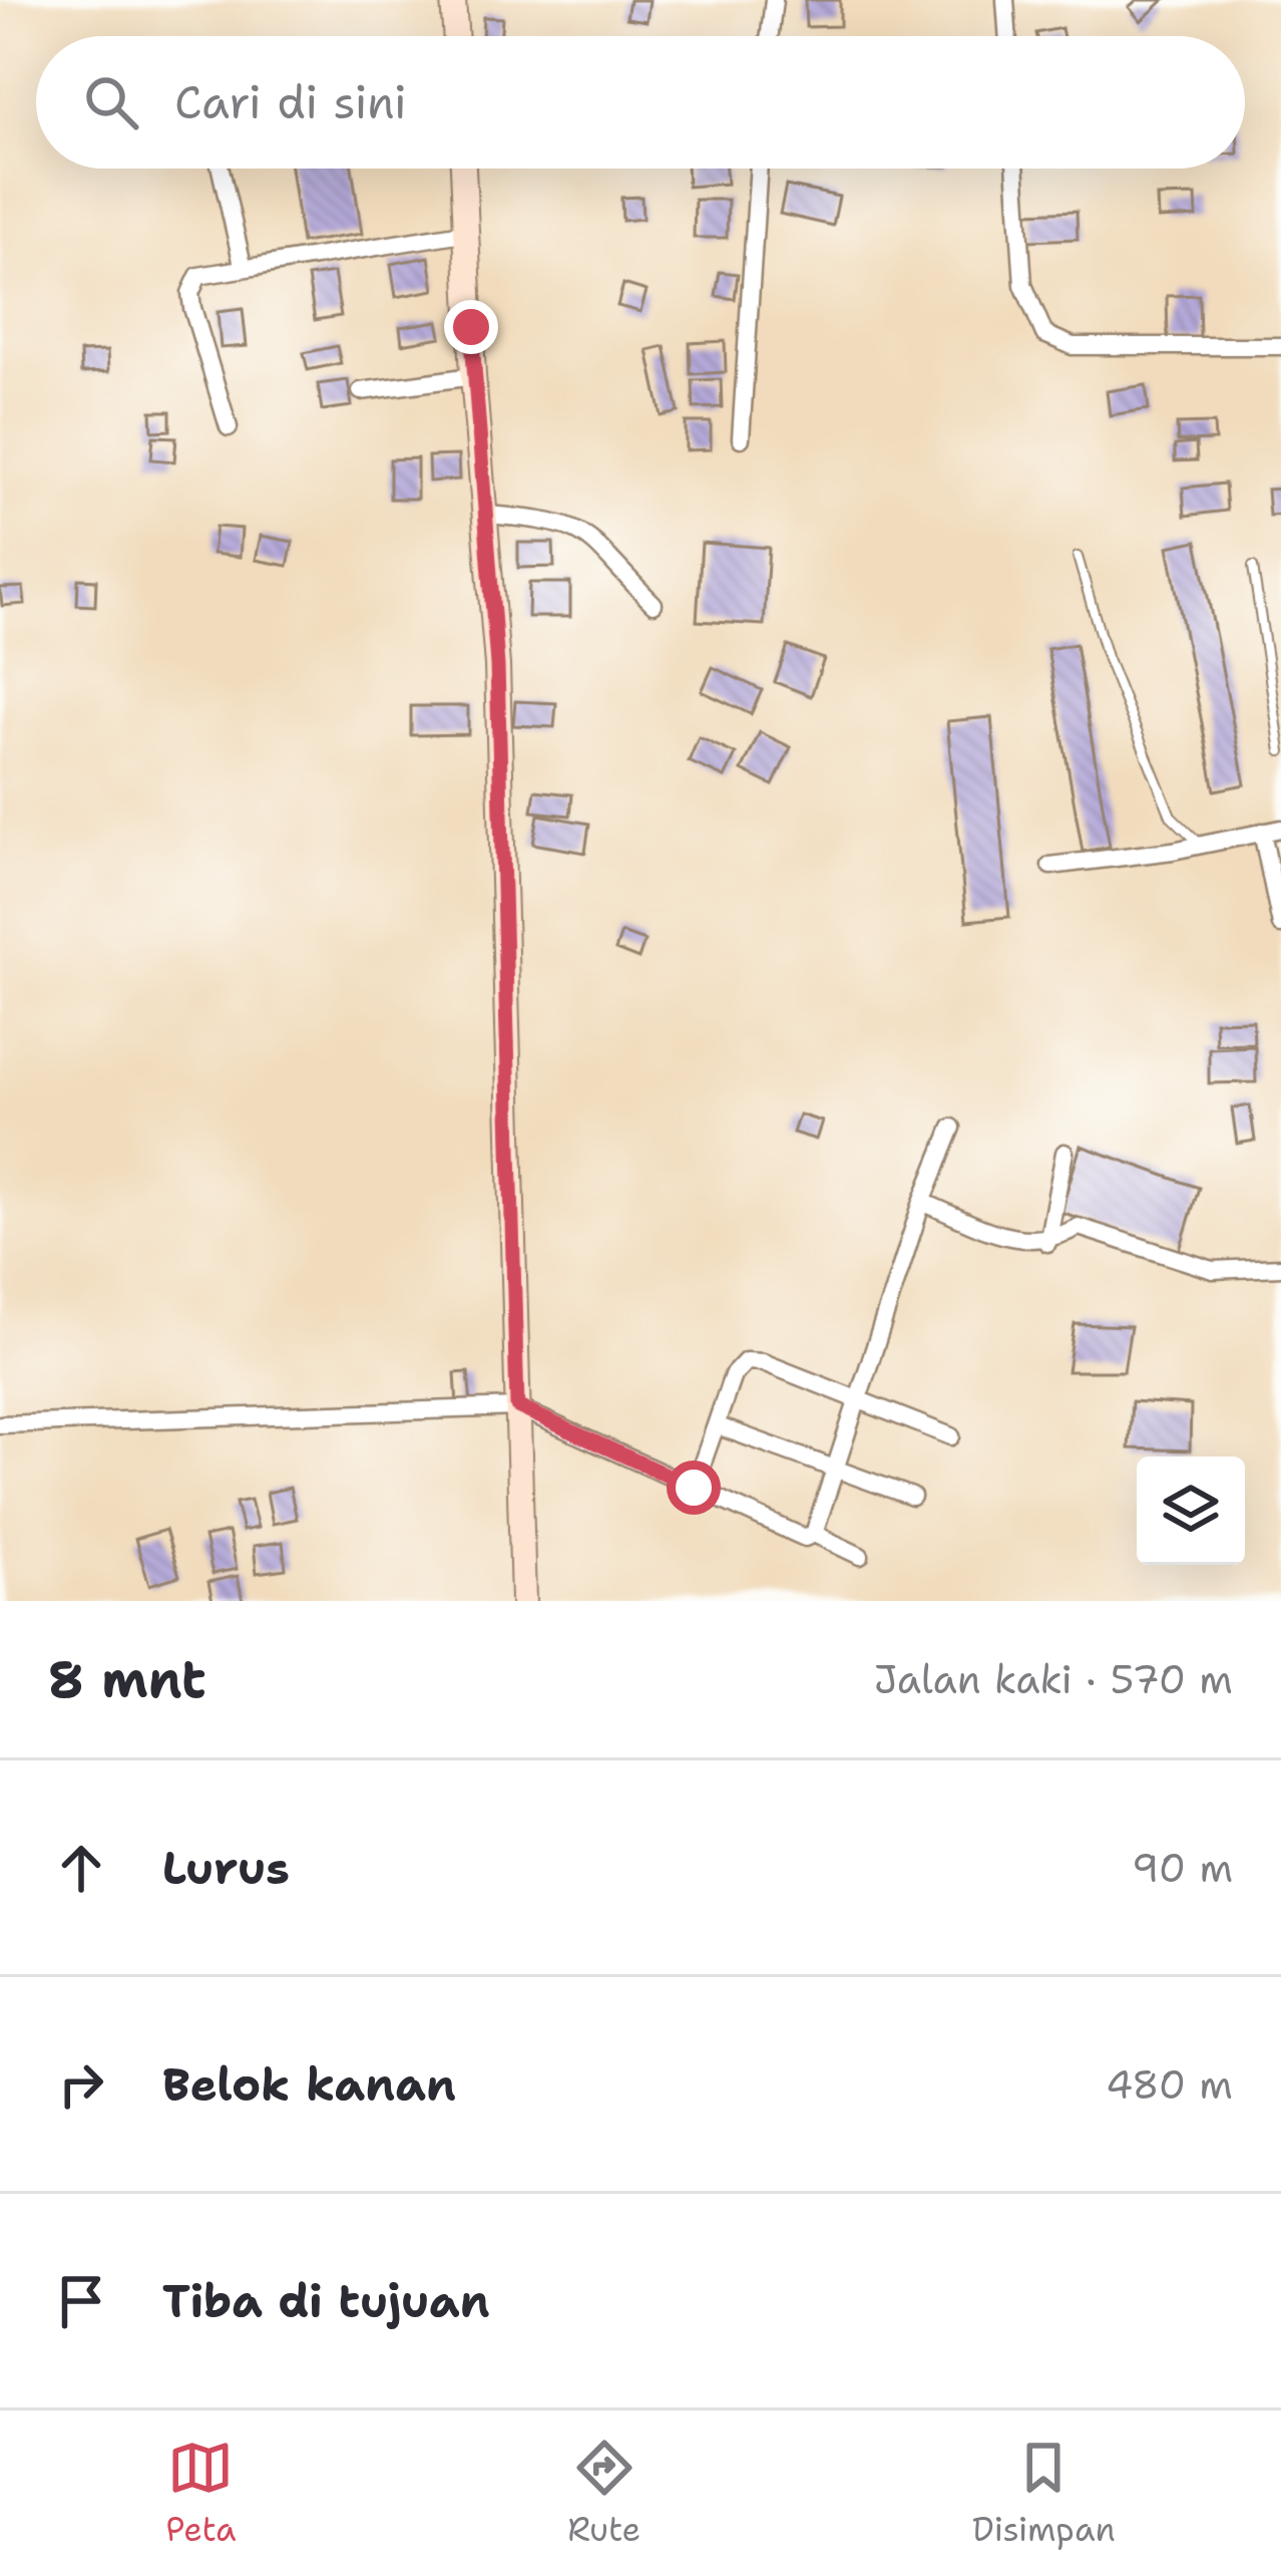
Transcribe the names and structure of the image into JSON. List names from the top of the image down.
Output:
{
  "page": {
    "search": "Cari di sini",
    "heading": ["8 mnt", "Jalan kaki · 570 m"],
    "list": [
      ["Lurus", "90 m"],
      ["Belok kanan", "480 m"],
      "Tiba di tujuan"
    ],
    "nav": ["Peta", "Rute", "Disimpan"]
  }
}
